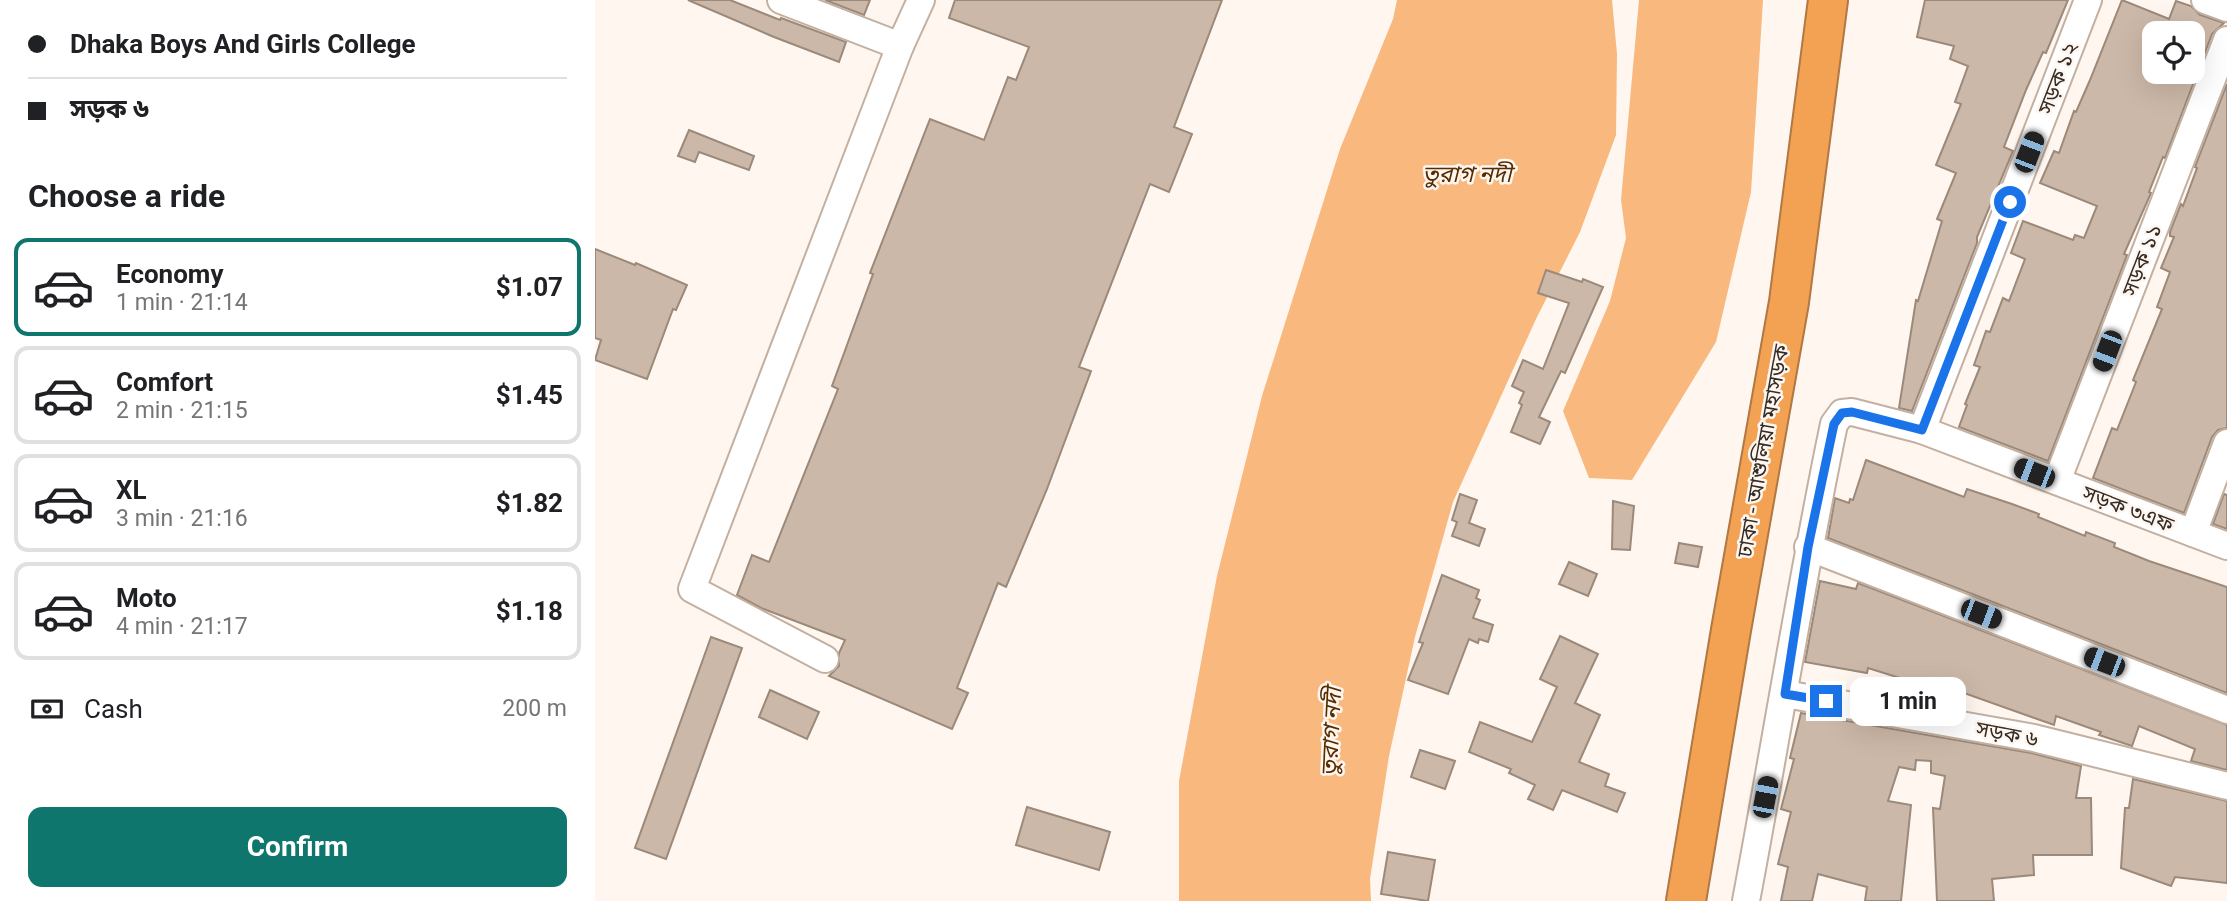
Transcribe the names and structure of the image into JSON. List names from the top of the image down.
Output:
{
  "streets": {
    "highway": ["ঢাকা - আশুলিয়া মহাসড়ক"],
    "street": [
      "সড়ক ১২",
      "সড়ক ১১",
      "সড়ক ৩এফ",
      "সড়ক ৬"
    ]
  },
  "crossings": [
    ["সড়ক ১২", "সড়ক ৩এফ"],
    ["সড়ক ১১", "সড়ক ৩এফ"]
  ],
  "water": ["তুরাগ নদী"],
  "page": {
    "banner": ["Dhaka Boys And Girls College", "সড়ক ৬"],
    "heading": "Choose a ride",
    "list": [
      {
        "name": "Economy",
        "note": "1 min · 21:14",
        "value": "$1.07"
      },
      {
        "name": "Comfort",
        "note": "2 min · 21:15",
        "value": "$1.45"
      },
      {
        "name": "XL",
        "note": "3 min · 21:16",
        "value": "$1.82"
      },
      {
        "name": "Moto",
        "note": "4 min · 21:17",
        "value": "$1.18"
      }
    ],
    "pay": ["Cash", "200 m"],
    "bubble": "1 min",
    "buttons": "Confirm"
  }
}
